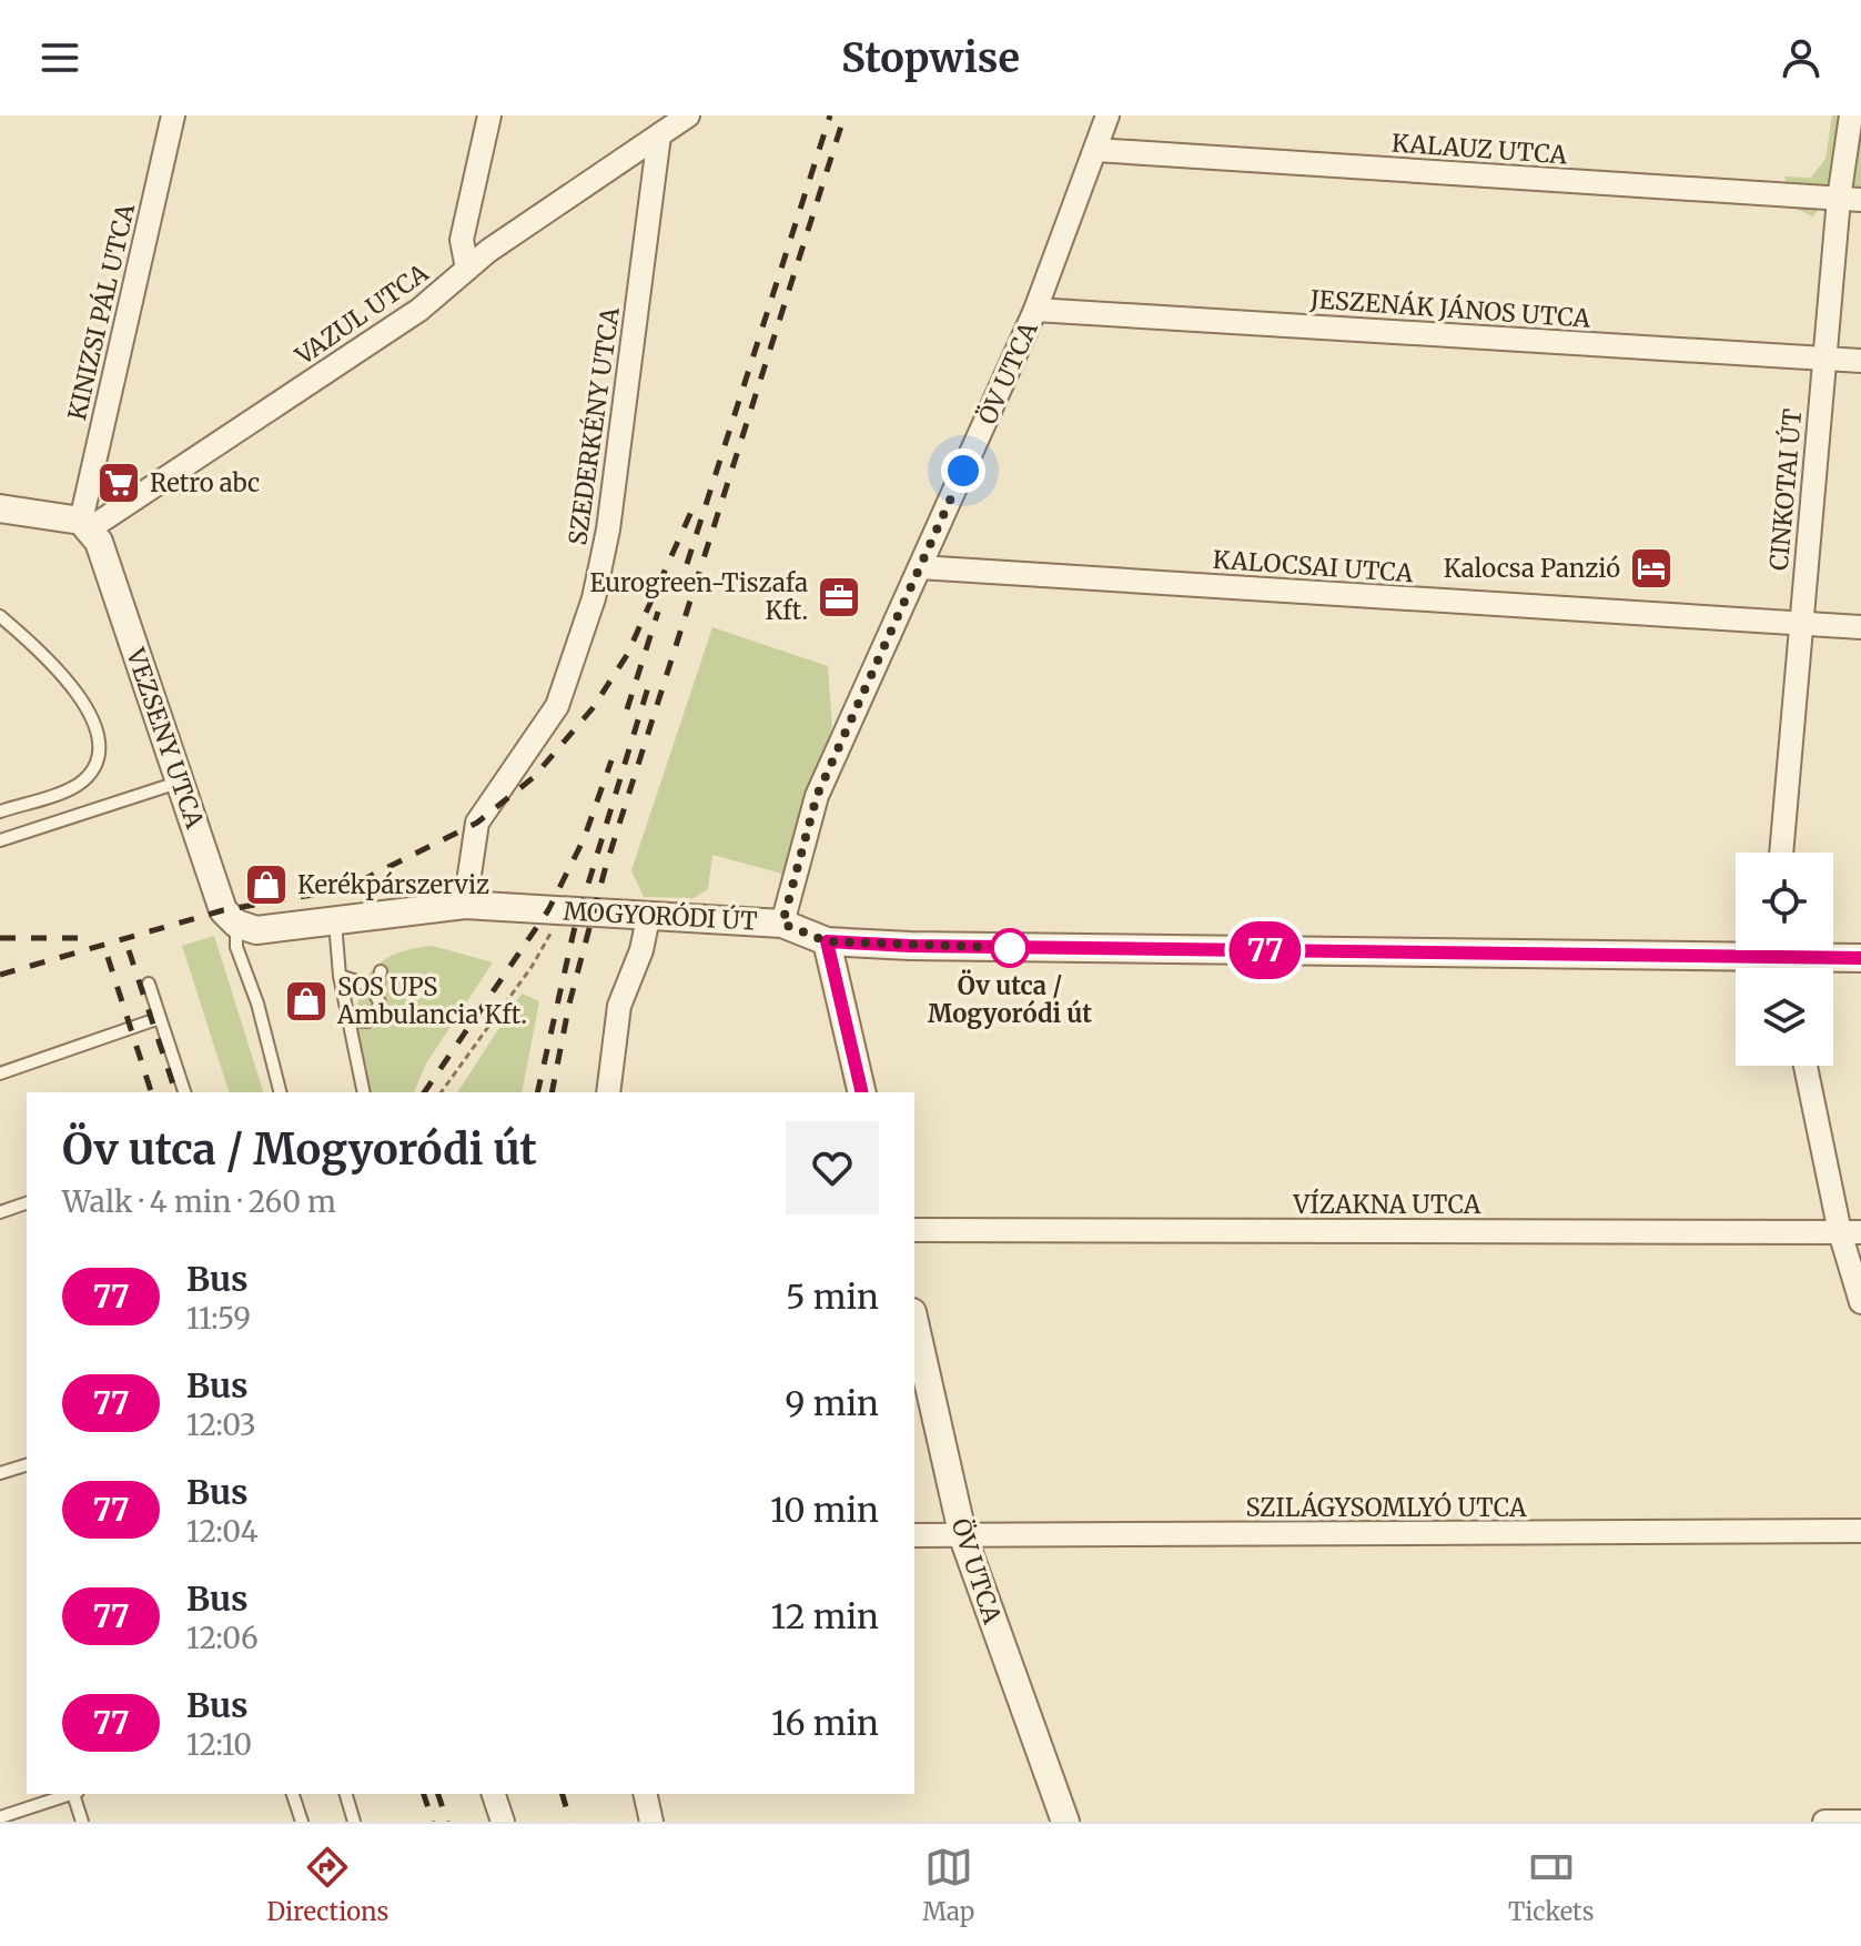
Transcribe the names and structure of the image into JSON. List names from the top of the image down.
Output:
{
  "streets": {
    "street": [
      "KALAUZ UTCA",
      "JESZENÁK JÁNOS UTCA",
      "KINIZSI PÁL UTCA",
      "VAZUL UTCA",
      "ÖV UTCA",
      "SZEDERKÉNY UTCA",
      "CINKOTAI ÚT",
      "KALOCSAI UTCA",
      "VEZSENY UTCA",
      "MOGYORÓDI ÚT",
      "VÍZAKNA UTCA",
      "SZILÁGYSOMLYÓ UTCA"
    ]
  },
  "crossings": [
    ["KALAUZ UTCA", "ÖV UTCA"],
    ["KALAUZ UTCA", "CINKOTAI ÚT"],
    ["JESZENÁK JÁNOS UTCA", "ÖV UTCA"],
    ["JESZENÁK JÁNOS UTCA", "CINKOTAI ÚT"],
    ["KINIZSI PÁL UTCA", "VAZUL UTCA"],
    ["KINIZSI PÁL UTCA", "VEZSENY UTCA"],
    ["VAZUL UTCA", "SZEDERKÉNY UTCA"],
    ["VAZUL UTCA", "VEZSENY UTCA"],
    ["ÖV UTCA", "KALOCSAI UTCA"],
    ["ÖV UTCA", "MOGYORÓDI ÚT"],
    ["ÖV UTCA", "SZILÁGYSOMLYÓ UTCA"],
    ["SZEDERKÉNY UTCA", "MOGYORÓDI ÚT"],
    ["CINKOTAI ÚT", "KALOCSAI UTCA"],
    ["VEZSENY UTCA", "MOGYORÓDI ÚT"]
  ],
  "places": {
    "supermarket": ["Retro abc"],
    "hotel": ["Kalocsa Panzió"],
    "office": ["Eurogreen-Tiszafa Kft."],
    "shop": ["Kerékpárszerviz", "SOS UPS Ambulancia Kft."],
    "other": ["Öv utca / Mogyoródi út"]
  },
  "lines": ["bus line 77"],
  "page": {
    "header": "Stopwise",
    "on_map": "77",
    "heading": ["Öv utca / Mogyoródi út", "Walk · 4 min · 260 m"],
    "list": [
      {
        "mark": "77",
        "name": "Bus",
        "note": "11:59",
        "value": "5 min"
      },
      {
        "mark": "77",
        "name": "Bus",
        "note": "12:03",
        "value": "9 min"
      },
      {
        "mark": "77",
        "name": "Bus",
        "note": "12:04",
        "value": "10 min"
      },
      {
        "mark": "77",
        "name": "Bus",
        "note": "12:06",
        "value": "12 min"
      },
      {
        "mark": "77",
        "name": "Bus",
        "note": "12:10",
        "value": "16 min"
      }
    ],
    "tabs": ["Directions", "Map", "Tickets"]
  }
}
